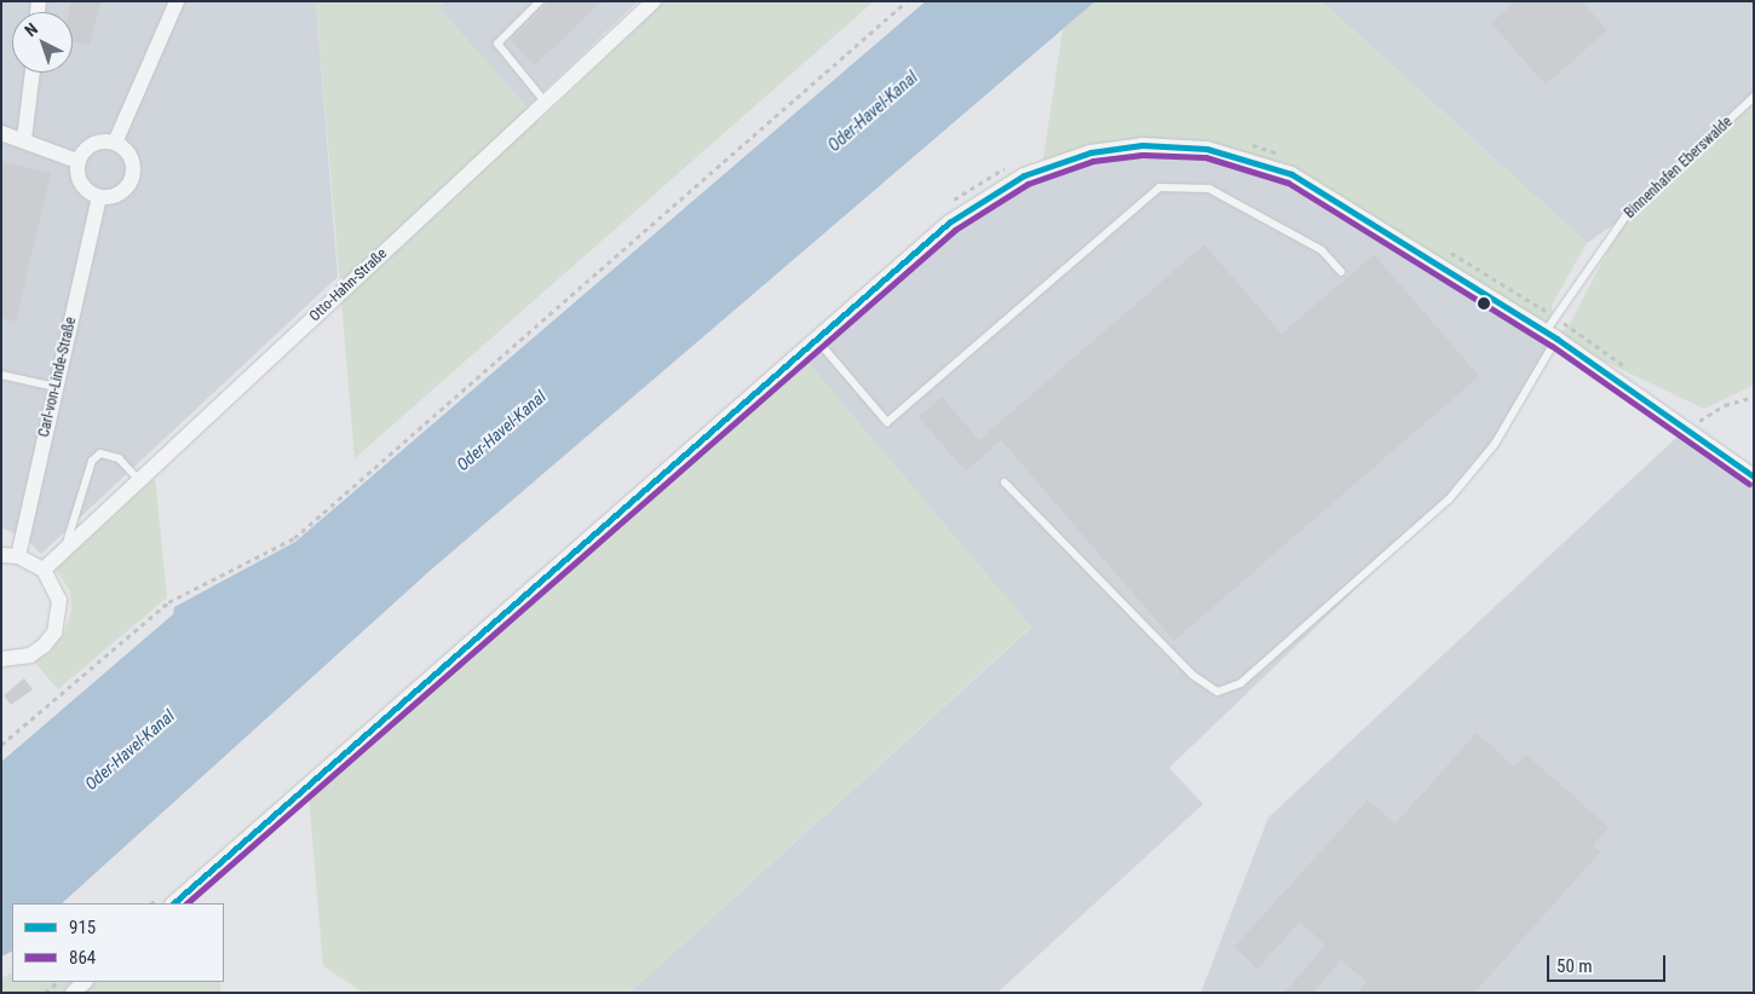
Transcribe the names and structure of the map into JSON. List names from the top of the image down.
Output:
{
  "streets": {
    "street": ["Otto-Hahn-Straße", "Carl-von-Linde-Straße"],
    "lane": ["Binnenhafen Eberswalde"]
  },
  "water": ["Oder-Havel-Kanal"],
  "lines": ["transit line 915", "transit line 864"],
  "legend": ["915", "864"],
  "scale_bar": "50 m",
  "north": "top left"
}
